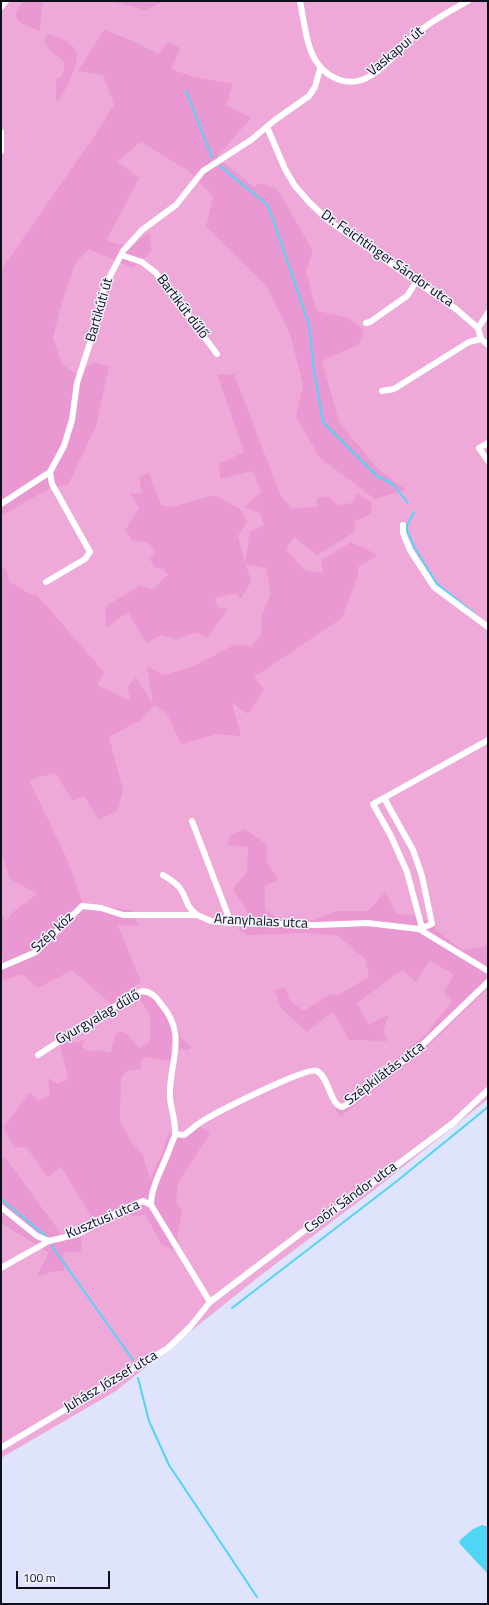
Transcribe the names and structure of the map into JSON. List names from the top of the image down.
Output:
{
  "streets": {
    "street": [
      "Vaskapui út",
      "Dr. Feichtinger Sándor utca",
      "Bartikút dűlő",
      "Bartikúti út",
      "Aranyhalas utca",
      "Szép köz",
      "Gyurgyalag dűlő",
      "Szépkilátás utca",
      "Csoóri Sándor utca",
      "Kusztusi utca",
      "Juhász József utca"
    ]
  },
  "crossings": [
    ["Vaskapui út", "Bartikúti út"],
    ["Dr. Feichtinger Sándor utca", "Bartikúti út"],
    ["Bartikút dűlő", "Bartikúti út"],
    ["Aranyhalas utca", "Szép köz"],
    ["Gyurgyalag dűlő", "Szépkilátás utca"],
    ["Gyurgyalag dűlő", "Kusztusi utca"],
    ["Csoóri Sándor utca", "Kusztusi utca"],
    ["Csoóri Sándor utca", "Juhász József utca"],
    ["Kusztusi utca", "Juhász József utca"]
  ],
  "scale_bar": "100 m"
}
